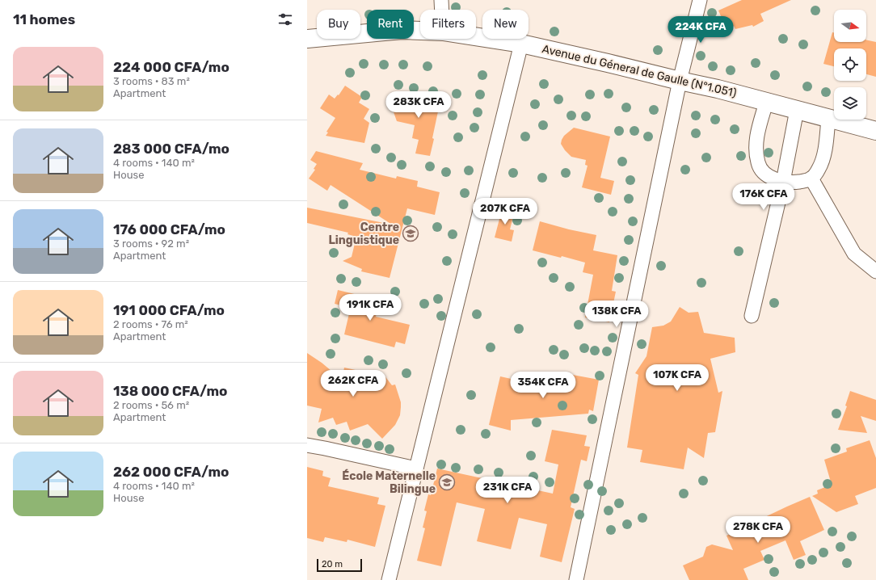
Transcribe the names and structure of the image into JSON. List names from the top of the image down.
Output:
{
  "streets": {
    "main road": ["Avenue du Géneral de Gaulle (N°1.051)"]
  },
  "places": {
    "school or university": ["Centre Linguistique", "École Maternelle Bilingue"]
  },
  "scale_bar": "20 m",
  "north": "right",
  "page": {
    "heading": "11 homes",
    "chip": [
      "Buy",
      "Rent",
      "Filters",
      "New"
    ],
    "price": [
      "224K CFA",
      "283K CFA",
      "176K CFA",
      "207K CFA",
      "191K CFA",
      "138K CFA",
      "107K CFA",
      "262K CFA",
      "354K CFA",
      "231K CFA",
      "278K CFA"
    ],
    "list": [
      {
        "name": "224 000 CFA/mo",
        "note": "3 rooms · 83 m² · Apartment"
      },
      {
        "name": "283 000 CFA/mo",
        "note": "4 rooms · 140 m² · House"
      },
      {
        "name": "176 000 CFA/mo",
        "note": "3 rooms · 92 m² · Apartment"
      },
      {
        "name": "191 000 CFA/mo",
        "note": "2 rooms · 76 m² · Apartment"
      },
      {
        "name": "138 000 CFA/mo",
        "note": "2 rooms · 56 m² · Apartment"
      },
      {
        "name": "262 000 CFA/mo",
        "note": "4 rooms · 140 m² · House"
      }
    ],
    "scale": "20 m"
  }
}
